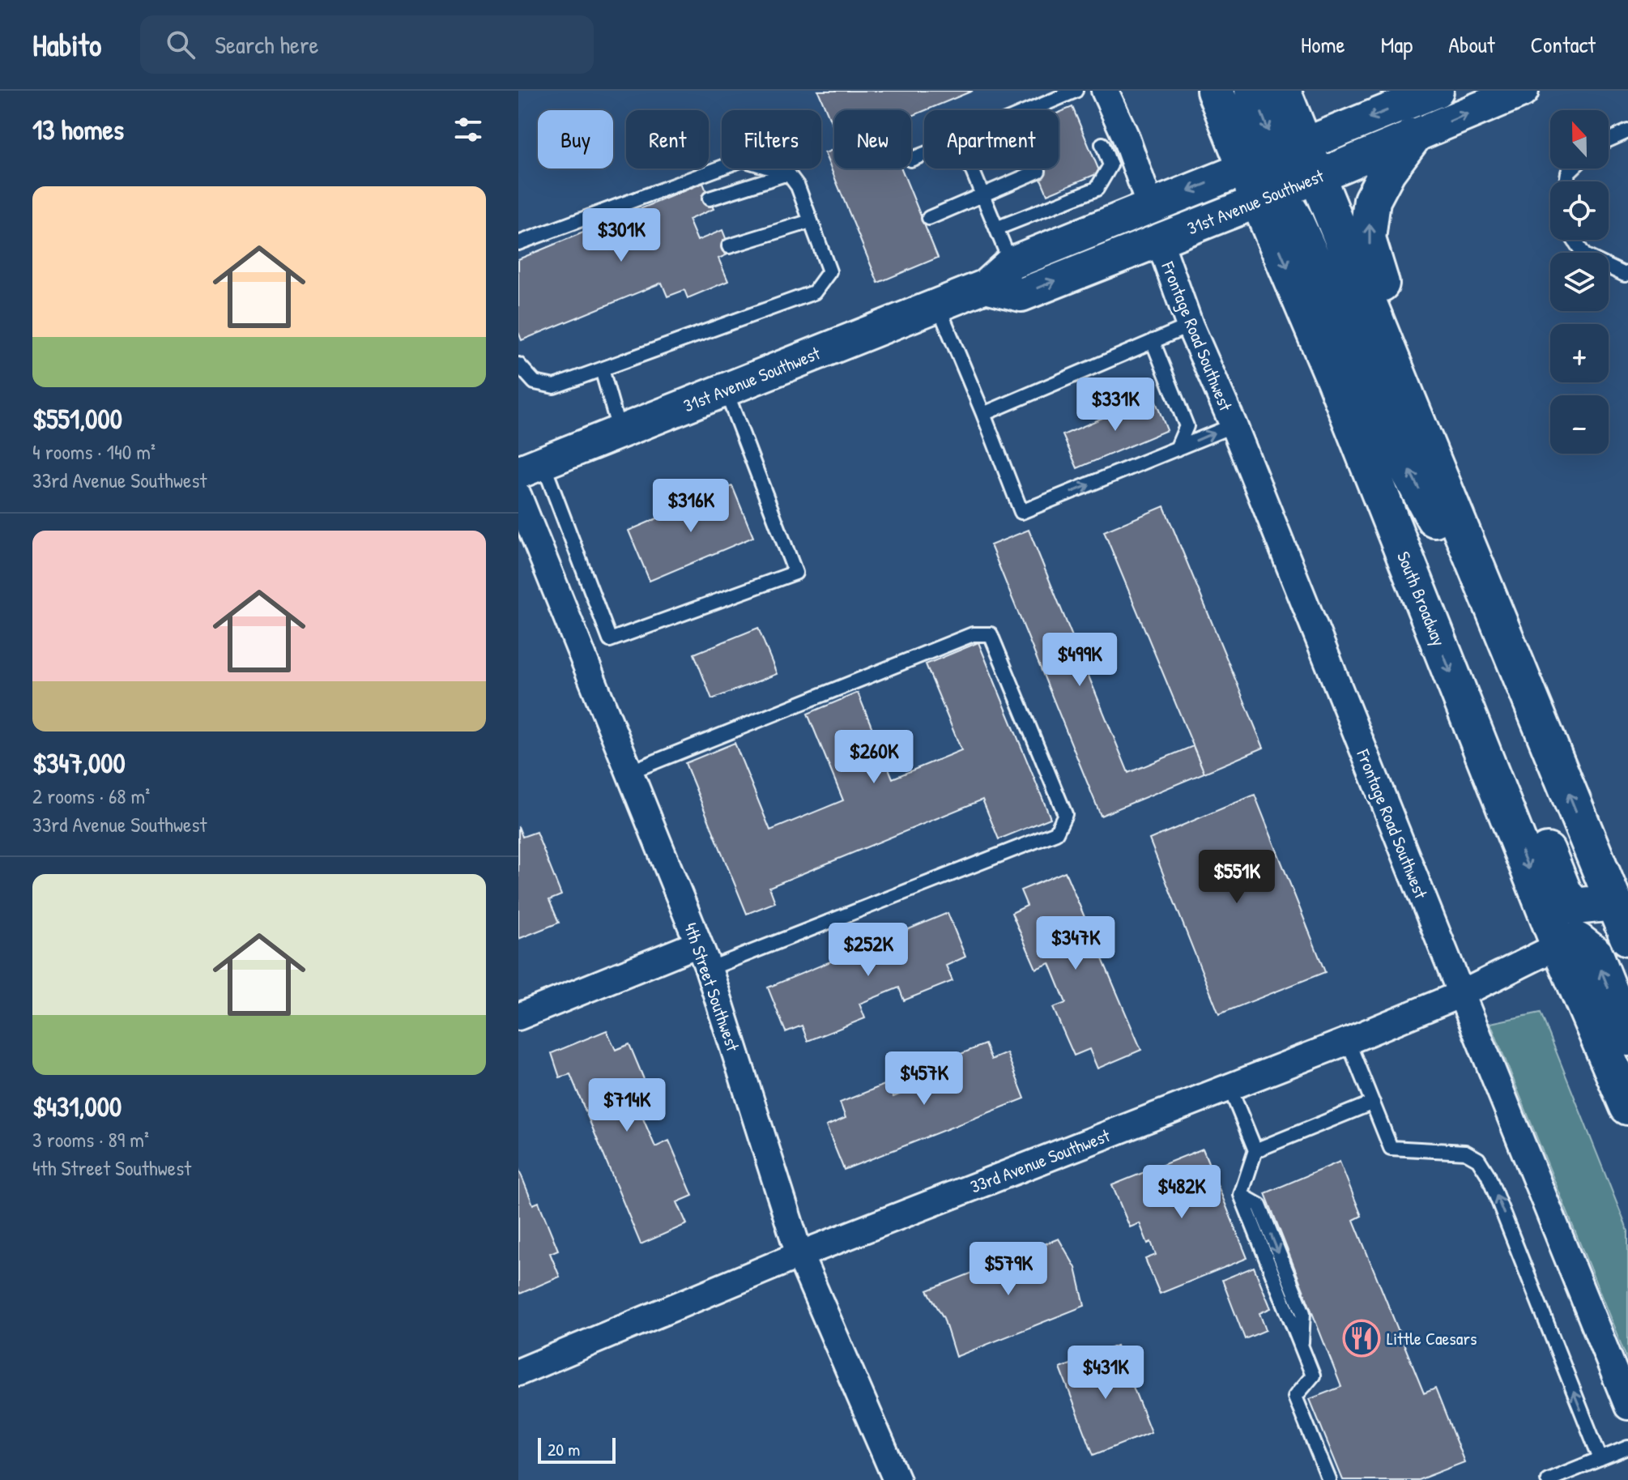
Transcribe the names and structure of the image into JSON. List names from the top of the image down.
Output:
{
  "streets": {
    "highway": ["South Broadway"],
    "street": [
      "31st Avenue Southwest",
      "Frontage Road Southwest",
      "4th Street Southwest",
      "33rd Avenue Southwest"
    ]
  },
  "crossings": [
    ["31st Avenue Southwest", "Frontage Road Southwest"],
    ["31st Avenue Southwest", "South Broadway"],
    ["Frontage Road Southwest", "33rd Avenue Southwest"],
    ["South Broadway", "33rd Avenue Southwest"],
    ["4th Street Southwest", "33rd Avenue Southwest"]
  ],
  "places": {
    "restaurant": ["Little Caesars"]
  },
  "scale_bar": "20 m",
  "north": "top",
  "page": {
    "header": "Habito",
    "search": "Search here",
    "nav": [
      "Home",
      "Map",
      "About",
      "Contact"
    ],
    "heading": "13 homes",
    "map_buttons": ["+", "−"],
    "chip": [
      "Buy",
      "Rent",
      "Filters",
      "New",
      "Apartment"
    ],
    "list": [
      {
        "name": "$551,000",
        "note": "4 rooms · 140 m² · 33rd Avenue Southwest"
      },
      {
        "name": "$347,000",
        "note": "2 rooms · 68 m² · 33rd Avenue Southwest"
      },
      {
        "name": "$431,000",
        "note": "3 rooms · 89 m² · 4th Street Southwest"
      }
    ],
    "price": [
      "$301K",
      "$331K",
      "$316K",
      "$499K",
      "$260K",
      "$551K",
      "$347K",
      "$252K",
      "$457K",
      "$714K",
      "$482K",
      "$579K",
      "$431K"
    ],
    "scale": "20 m"
  }
}
